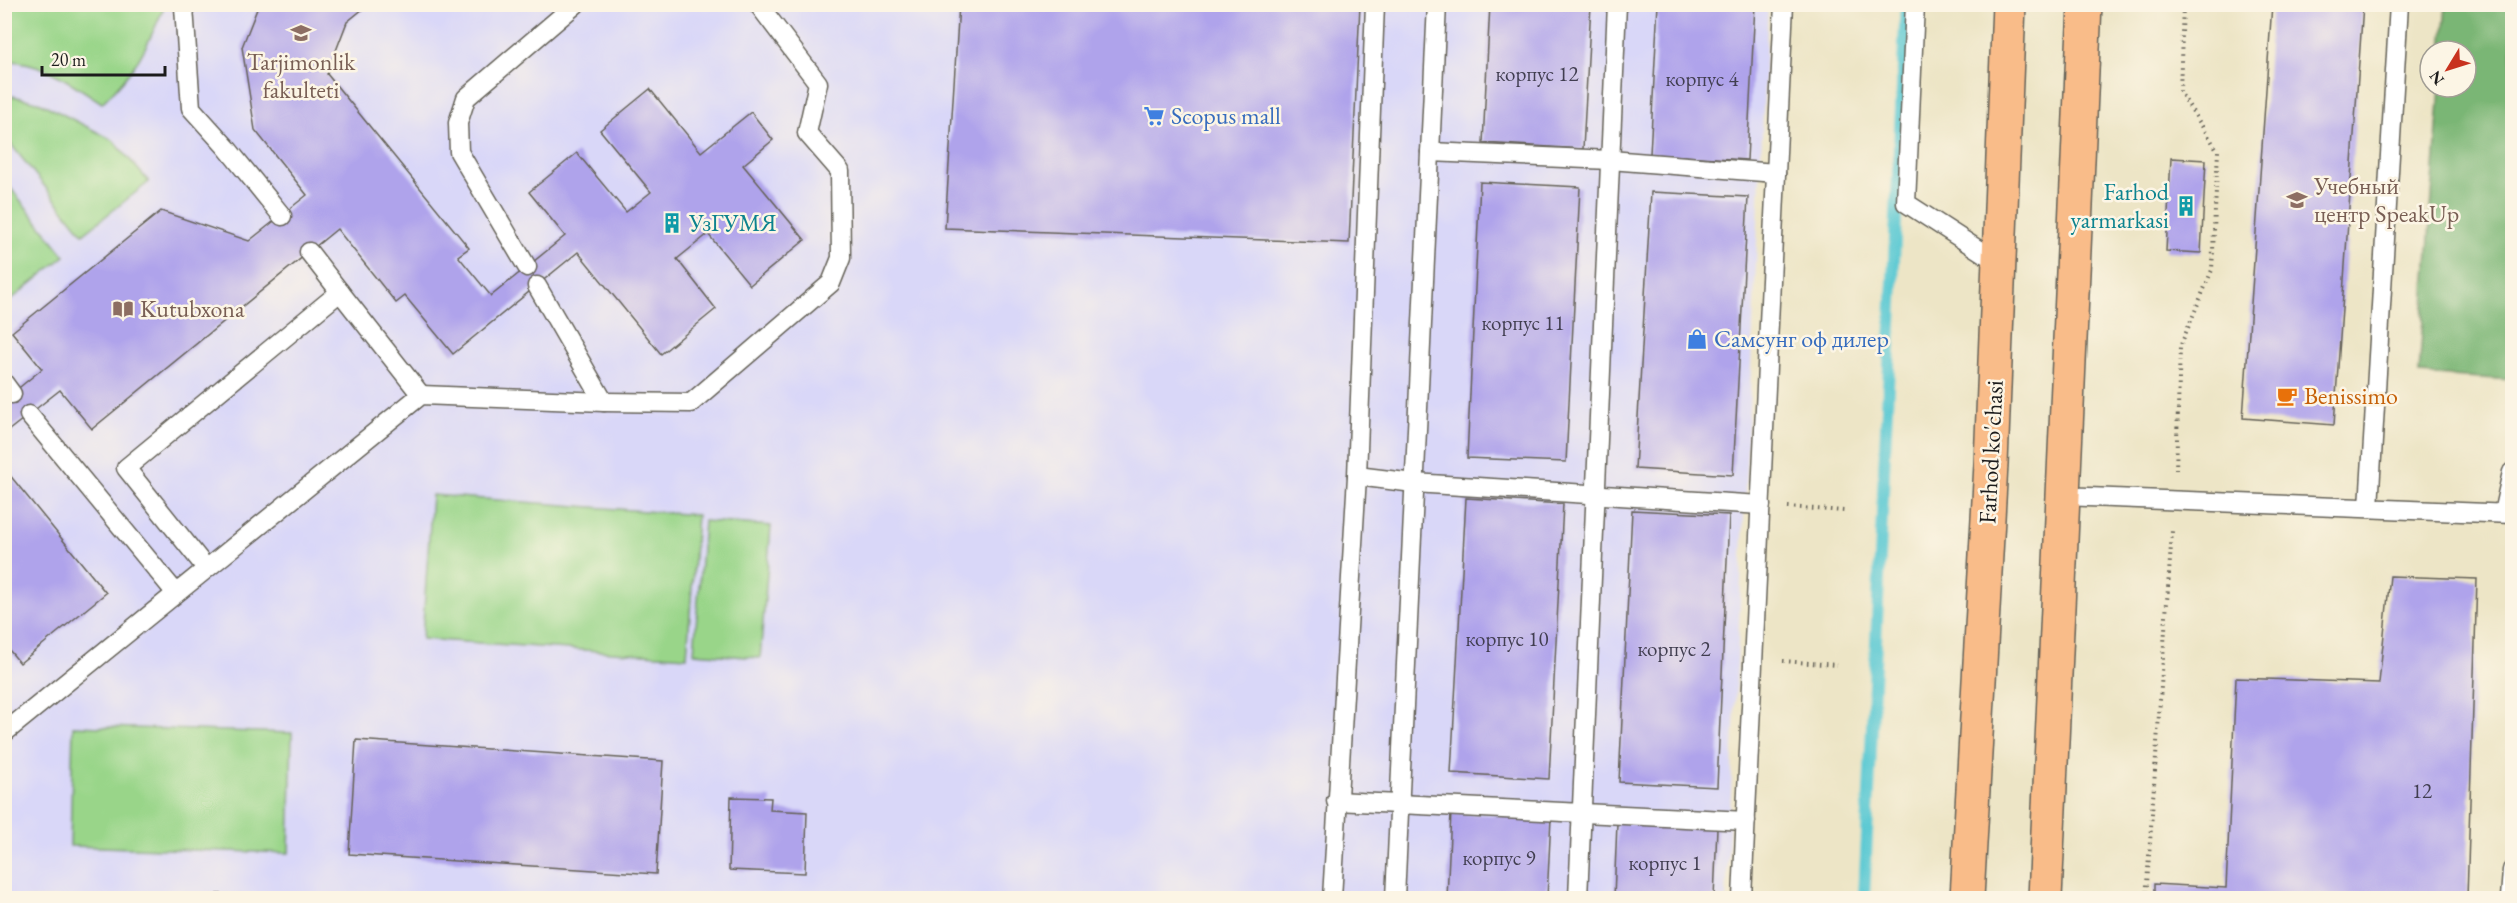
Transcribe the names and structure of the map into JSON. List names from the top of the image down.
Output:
{
  "streets": {
    "main road": ["Farhod ko'chasi"]
  },
  "places": {
    "school or university": ["Tarjimonlik fakulteti", "Учебный центр SpeakUp"],
    "supermarket": ["Scopus mall"],
    "building": ["Farhod yarmarkasi", "УзГУМЯ"],
    "library": ["Kutubxona"],
    "shop": ["Самсунг оф дилер"],
    "cafe": ["Benissimo"]
  },
  "house_numbers": [
    "корпус 12",
    "корпус 4",
    "корпус 11",
    "корпус 10",
    "корпус 2",
    "12",
    "корпус 9",
    "корпус 1"
  ],
  "scale_bar": "20 m",
  "north": "bottom left"
}
